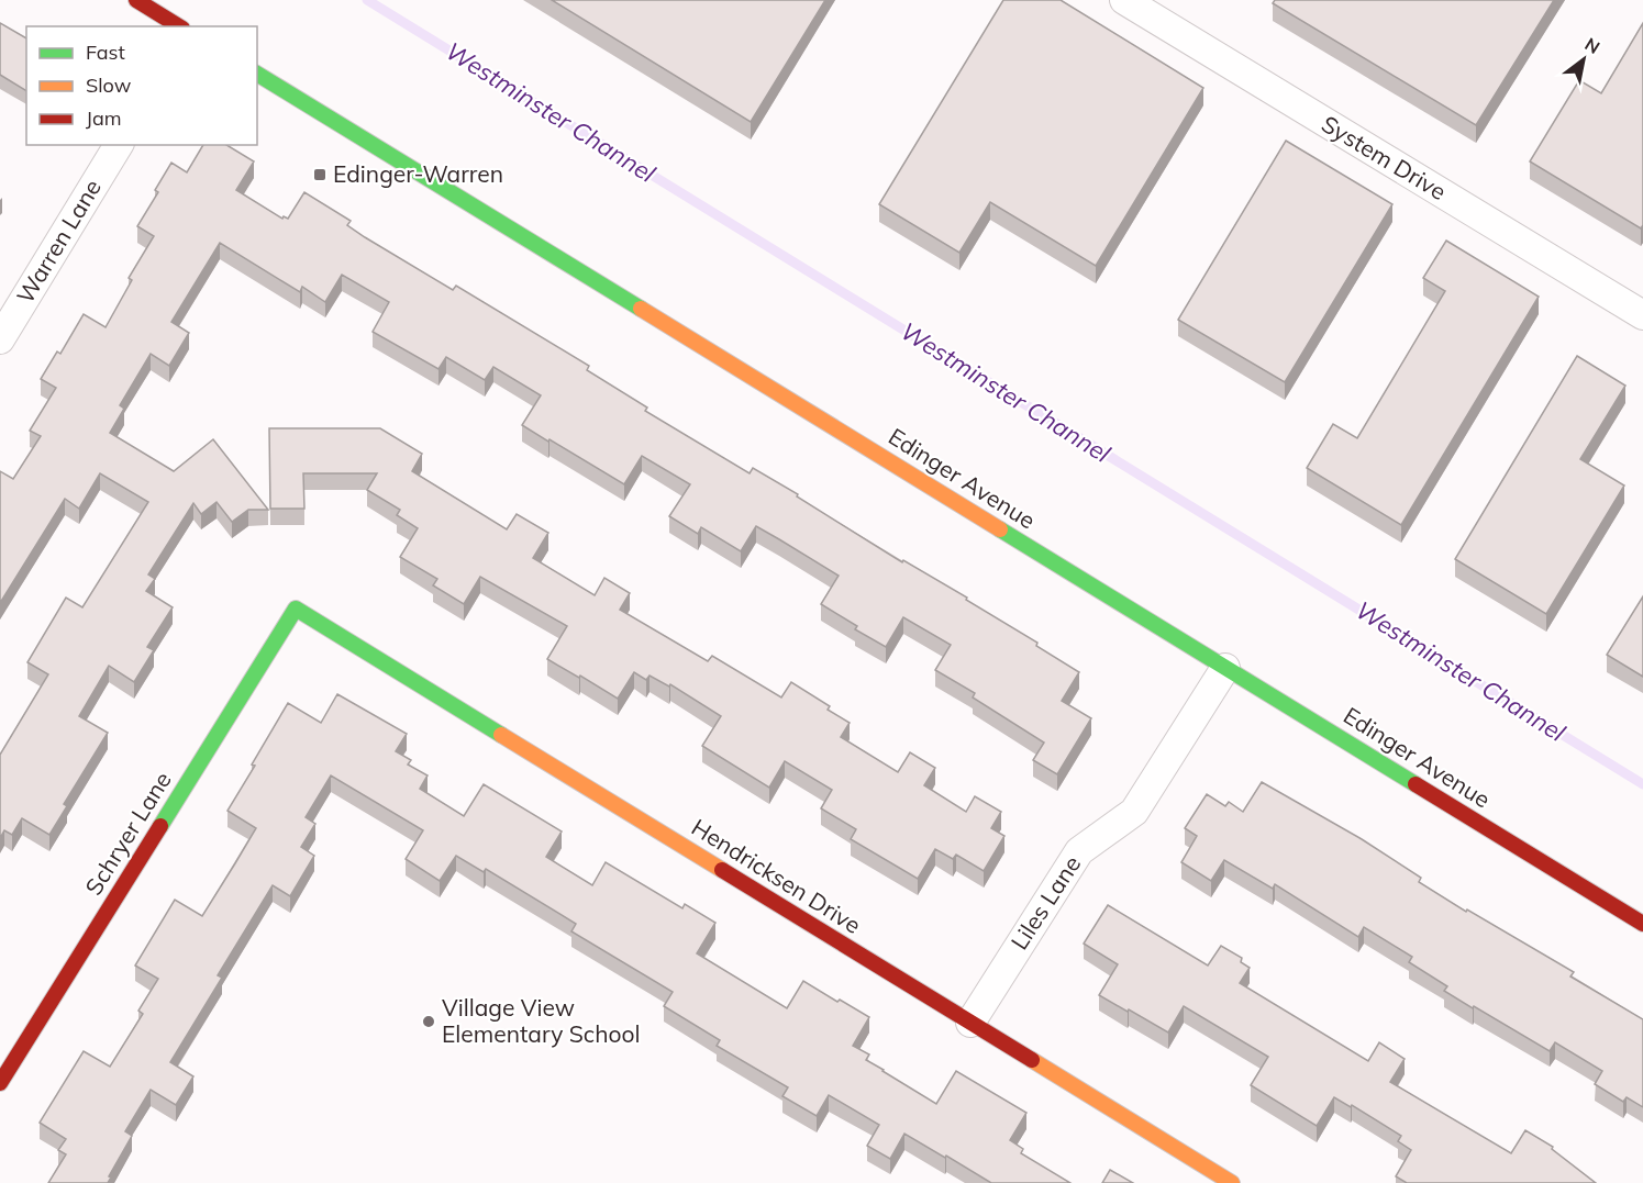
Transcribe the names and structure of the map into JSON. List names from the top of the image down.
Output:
{
  "streets": {
    "main road": ["Edinger Avenue", "Schryer Lane", "Hendricksen Drive"],
    "street": ["System Drive", "Warren Lane", "Liles Lane"]
  },
  "crossings": [
    ["Edinger Avenue", "Liles Lane"],
    ["Schryer Lane", "Hendricksen Drive"],
    ["Hendricksen Drive", "Liles Lane"]
  ],
  "water": ["Westminster Channel"],
  "places": {
    "transit": ["Edinger-Warren"],
    "other": ["Village View Elementary School"]
  },
  "legend": ["Fast", "Slow", "Jam"],
  "north": "top right"
}
